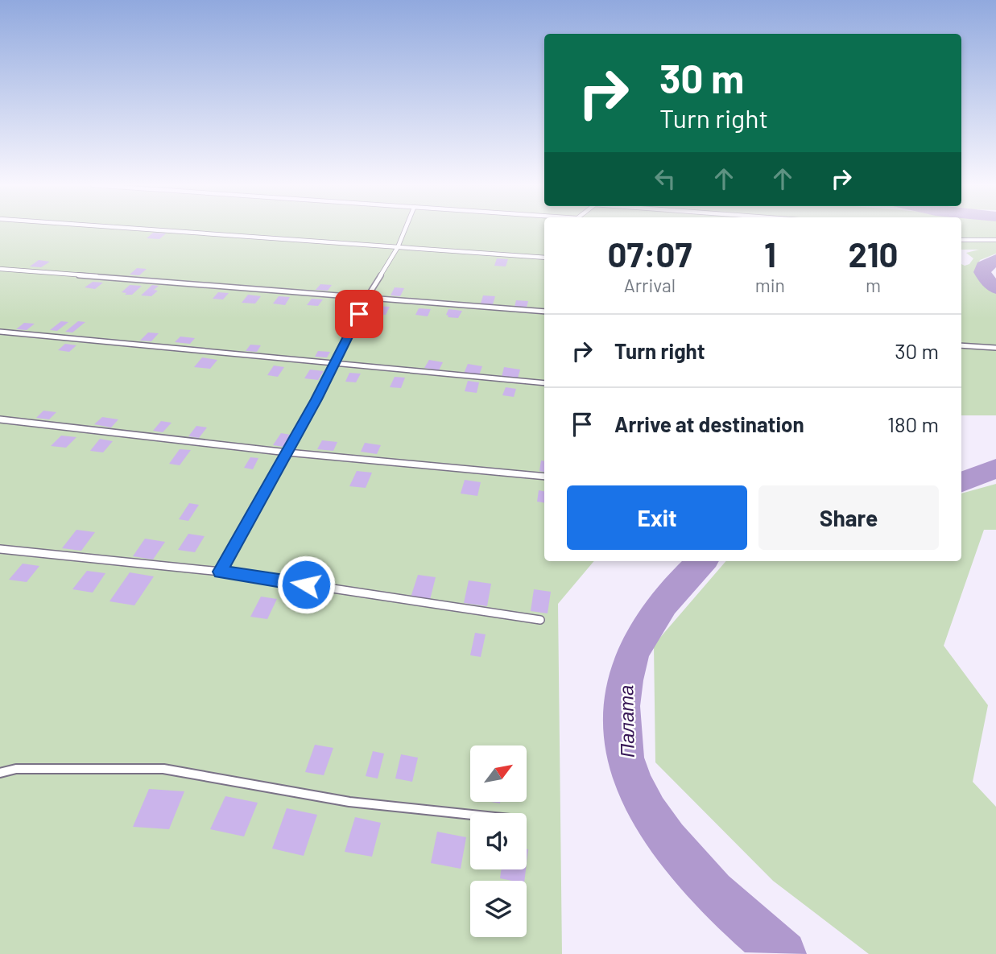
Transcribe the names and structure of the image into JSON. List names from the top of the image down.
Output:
{
  "water": ["Палата"],
  "north": "top right",
  "page": {
    "turn": ["30 m", "Turn right"],
    "eta": [
      "07:07",
      "Arrival",
      "1",
      "min",
      "210",
      "m"
    ],
    "list": [
      {
        "name": "Turn right",
        "value": "30 m"
      },
      {
        "name": "Arrive at destination",
        "value": "180 m"
      }
    ],
    "buttons": ["Exit", "Share"]
  }
}
